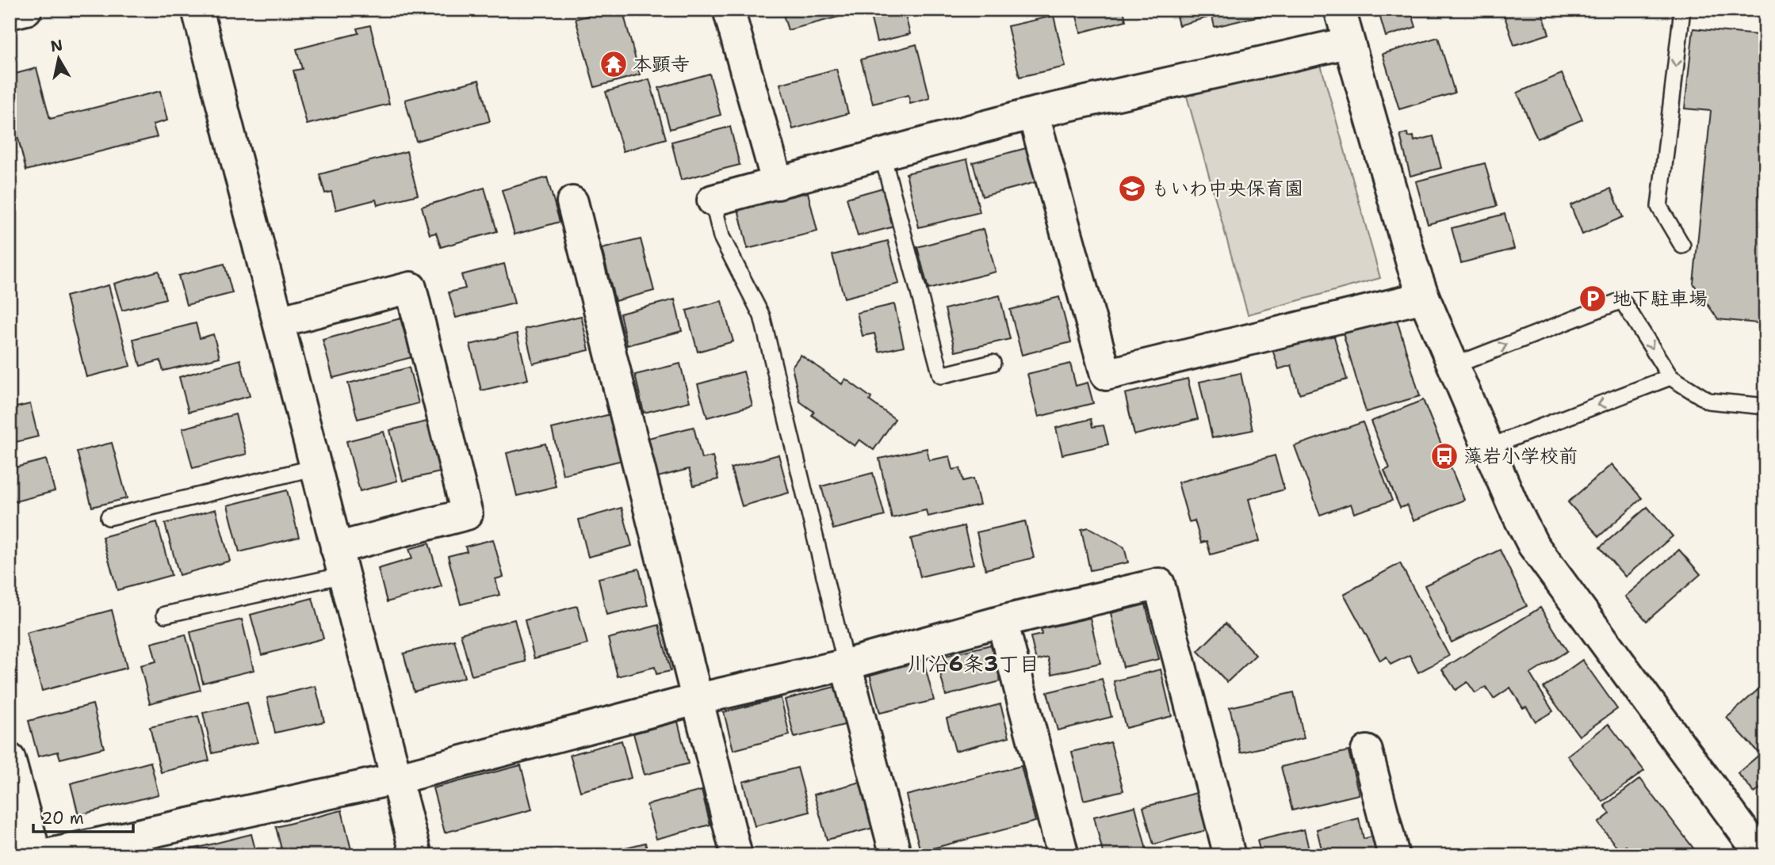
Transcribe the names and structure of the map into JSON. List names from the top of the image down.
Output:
{
  "districts": ["川沿6条3丁目"],
  "places": {
    "temple": ["本顕寺"],
    "school or university": ["もいわ中央保育園"],
    "parking": ["地下駐車場"],
    "bus stop": ["藻岩小学校前"]
  },
  "scale_bar": "20 m",
  "north": "top"
}
